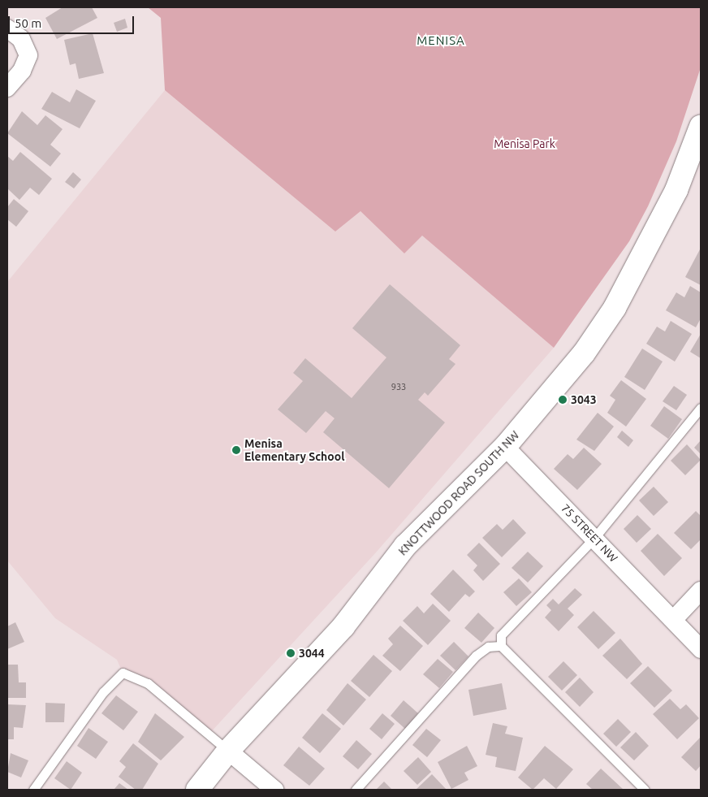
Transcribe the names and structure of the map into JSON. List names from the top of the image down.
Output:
{
  "streets": {
    "street": ["KNOTTWOOD ROAD SOUTH NW", "75 STREET NW"]
  },
  "crossings": [
    ["KNOTTWOOD ROAD SOUTH NW", "75 STREET NW"]
  ],
  "districts": ["MENISA"],
  "parks": ["Menisa Park"],
  "places": ["3043", "Menisa Elementary School", "3044"],
  "house_numbers": ["933"],
  "scale_bar": "50 m"
}
